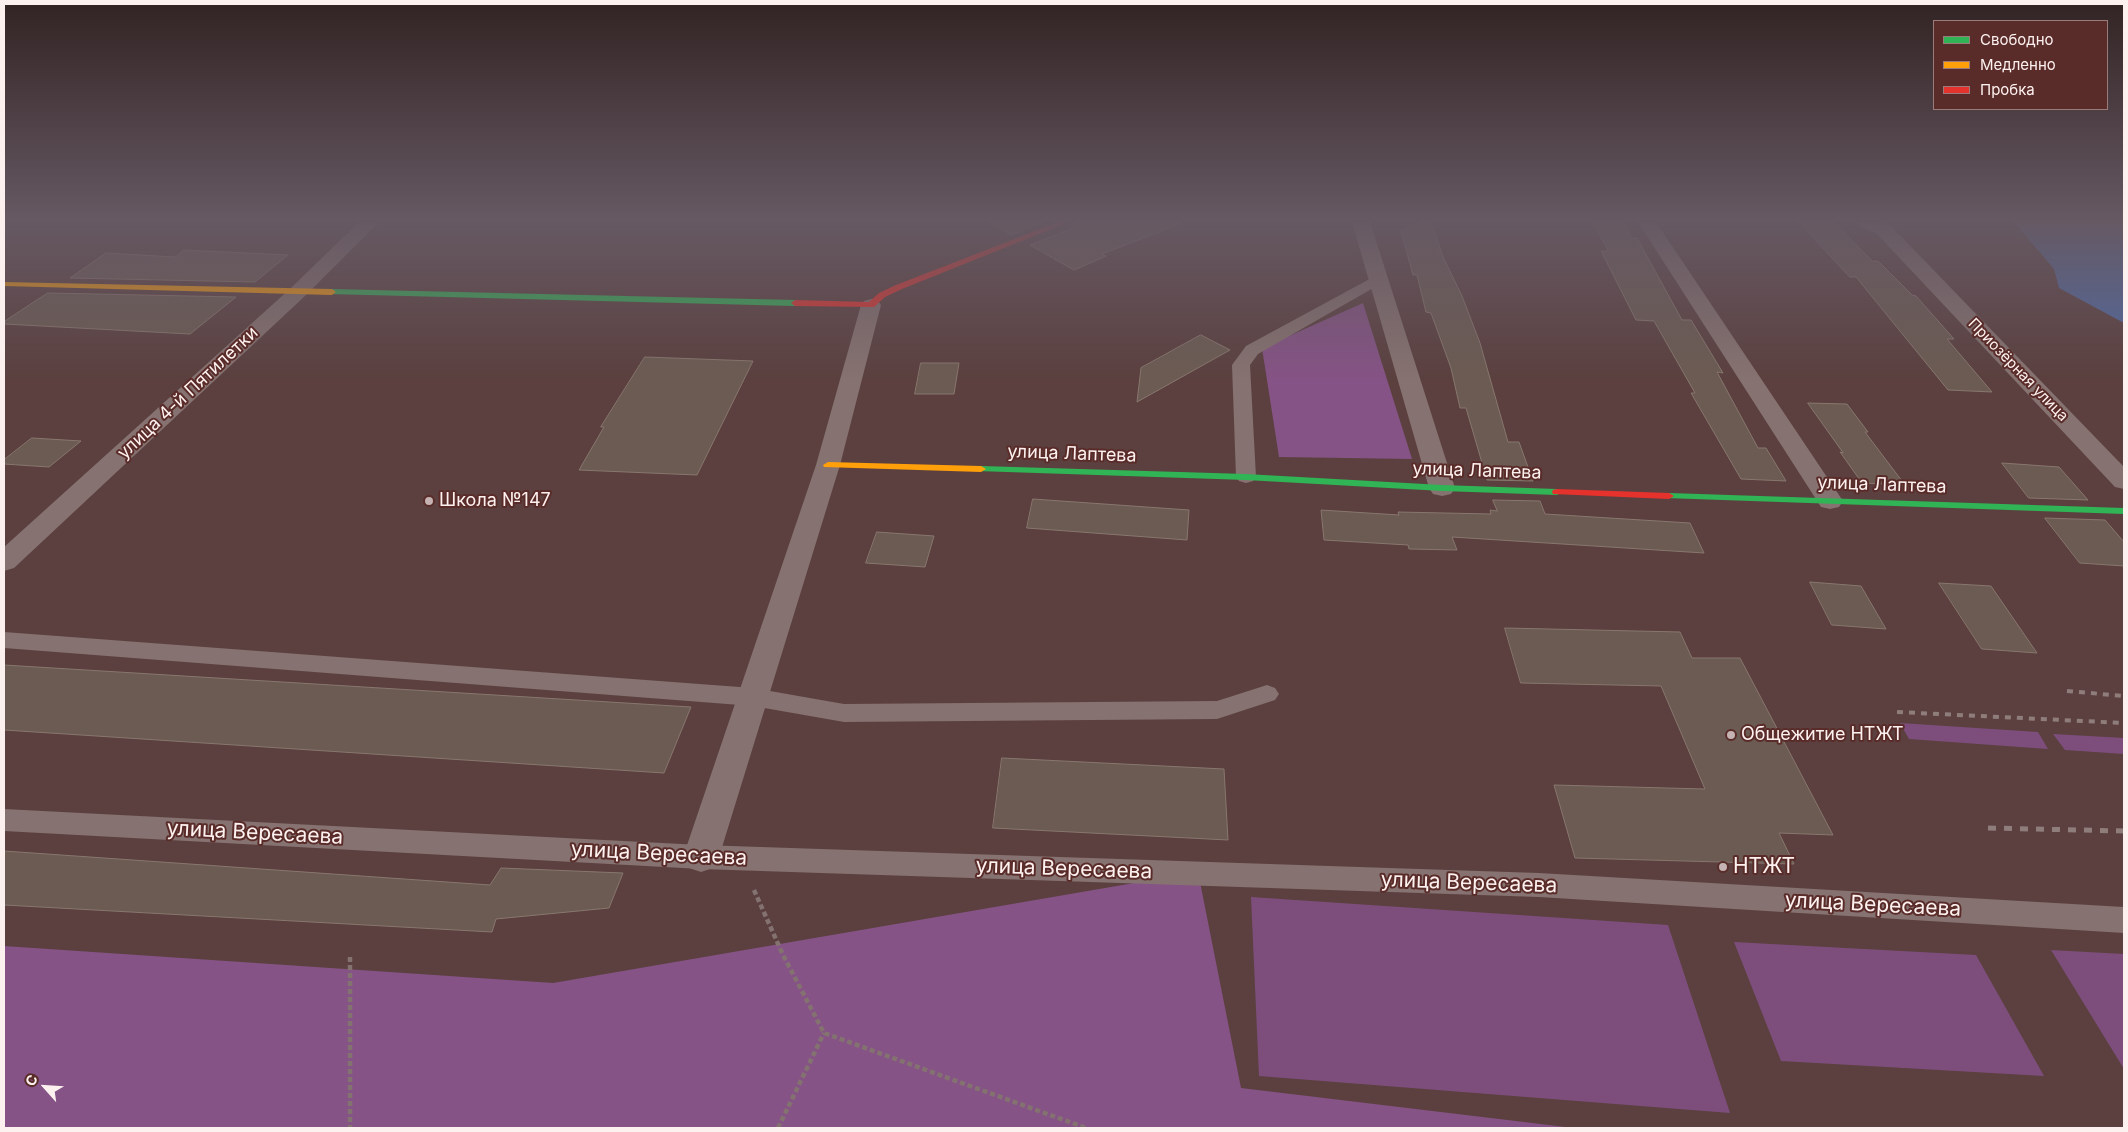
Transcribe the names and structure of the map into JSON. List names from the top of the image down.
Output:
{
  "streets": {
    "street": ["Приозёрная улица", "улица 4-й Пятилетки", "улица Лаптева"],
    "lane": ["улица Вересаева"]
  },
  "places": ["Школа №147", "Общежитие НТЖТ", "НТЖТ"],
  "legend": ["Свободно", "Медленно", "Пробка"],
  "north": "top left"
}
